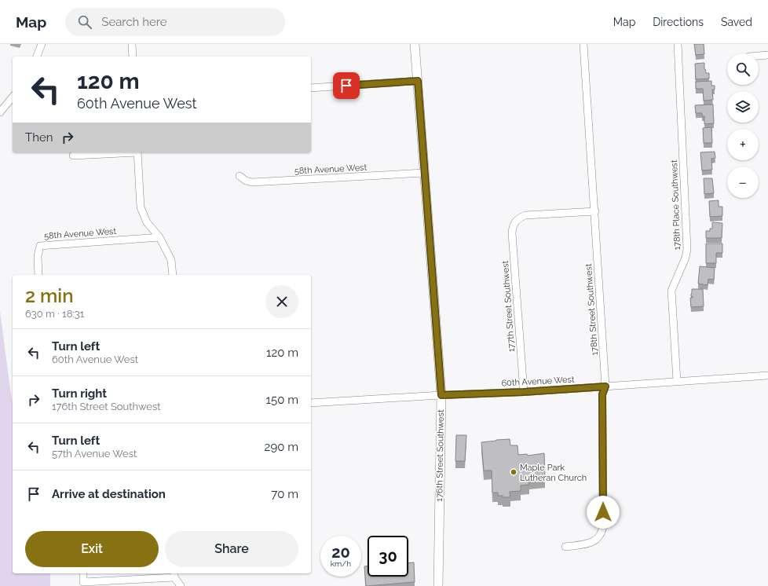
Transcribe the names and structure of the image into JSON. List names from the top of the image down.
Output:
{
  "streets": {
    "street": [
      "58th Avenue West",
      "178th Place Southwest",
      "177th Street Southwest",
      "178th Street Southwest",
      "60th Avenue West",
      "176th Street Southwest"
    ]
  },
  "crossings": [
    ["58th Avenue West", "176th Street Southwest"],
    ["178th Place Southwest", "60th Avenue West"],
    ["177th Street Southwest", "178th Street Southwest"],
    ["177th Street Southwest", "60th Avenue West"],
    ["178th Street Southwest", "60th Avenue West"],
    ["60th Avenue West", "176th Street Southwest"]
  ],
  "places": ["Maple Park Lutheran Church"],
  "page": {
    "header": "Map",
    "search": "Search here",
    "nav": ["Map", "Directions", "Saved"],
    "map_buttons": ["+", "−"],
    "turn": ["120 m", "60th Avenue West"],
    "then": "Then",
    "heading": ["2 min", "630 m · 18:31"],
    "list": [
      {
        "name": "Turn left",
        "note": "60th Avenue West",
        "value": "120 m"
      },
      {
        "name": "Turn right",
        "note": "176th Street Southwest",
        "value": "150 m"
      },
      {
        "name": "Turn left",
        "note": "57th Avenue West",
        "value": "290 m"
      },
      {
        "name": "Arrive at destination",
        "value": "70 m"
      }
    ],
    "buttons": ["Exit", "Share"],
    "speed": "20 km/h",
    "limit": "30"
  }
}
